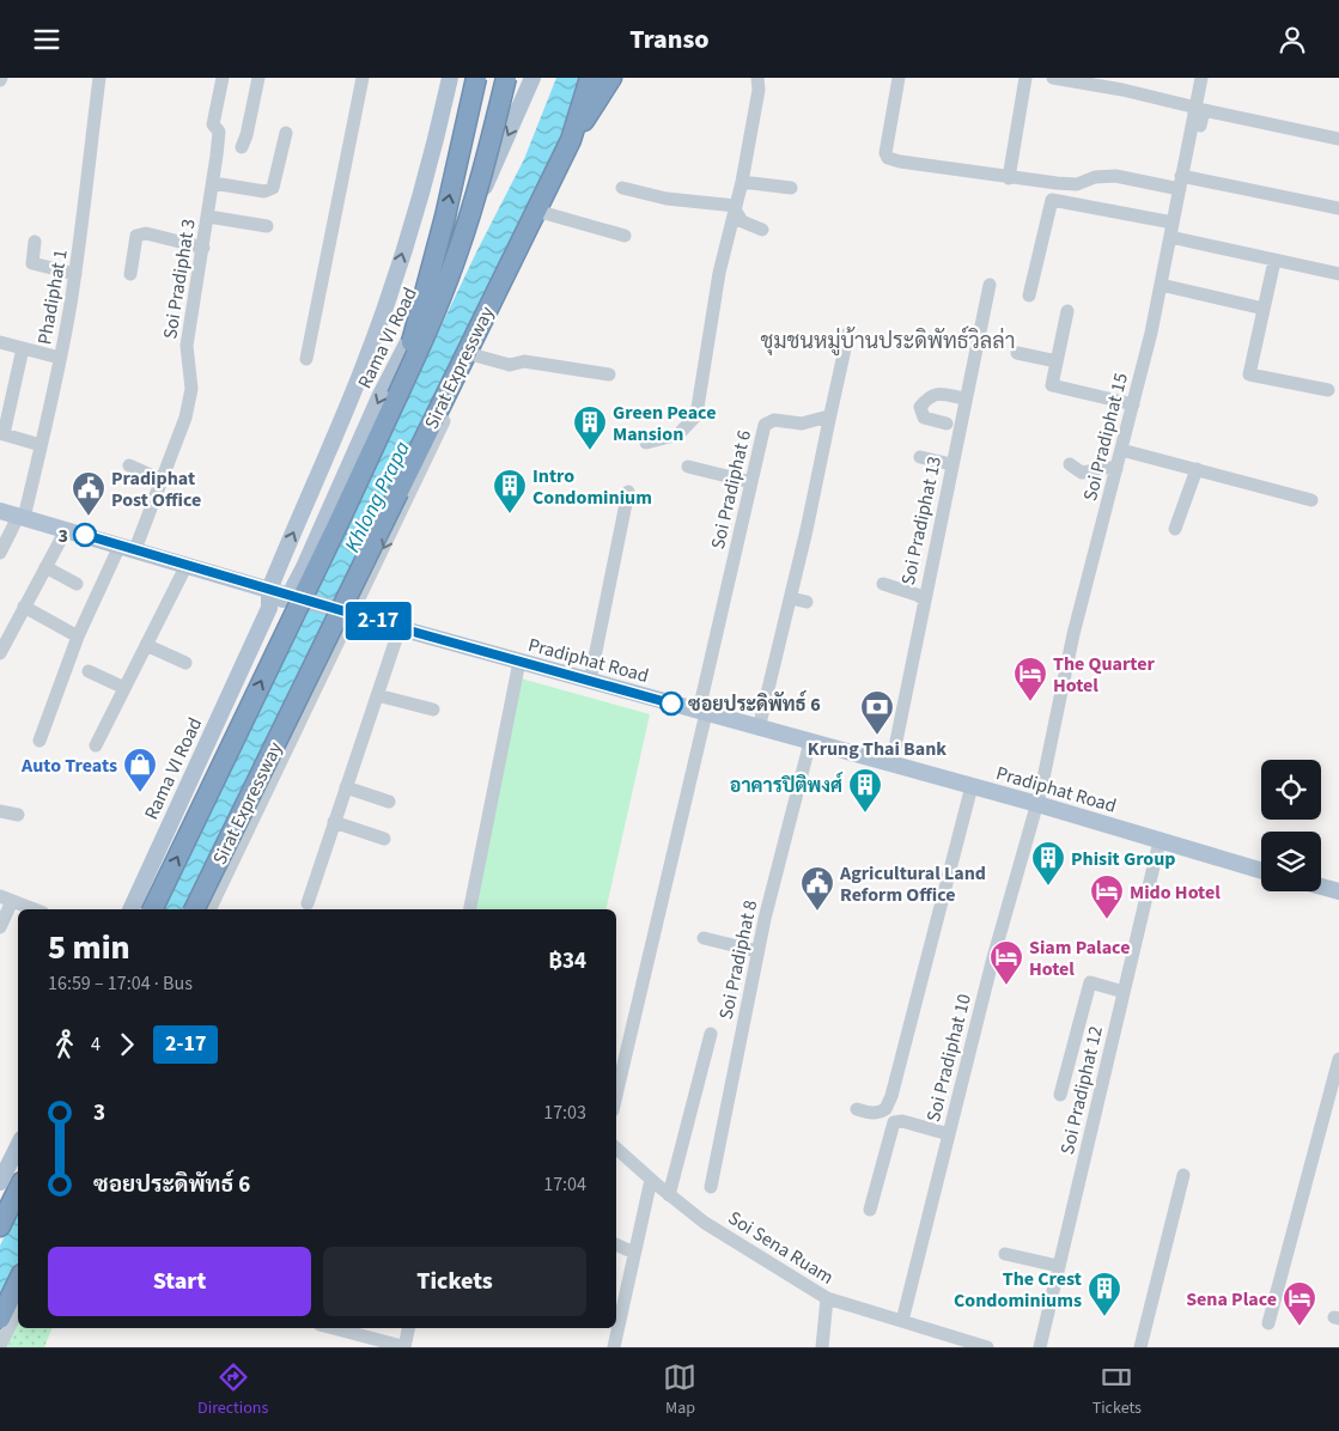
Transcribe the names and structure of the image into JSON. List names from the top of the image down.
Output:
{
  "streets": {
    "highway": ["Sirat Expressway"],
    "main road": ["Rama VI Road", "Pradiphat Road"],
    "street": [
      "Soi Pradiphat 3",
      "Phadiphat 1",
      "Soi Pradiphat 15",
      "Soi Pradiphat 6",
      "Soi Pradiphat 13",
      "Soi Pradiphat 8",
      "Soi Pradiphat 10",
      "Soi Pradiphat 12",
      "Soi Sena Ruam"
    ]
  },
  "crossings": [
    ["Soi Pradiphat 3", "Pradiphat Road"],
    ["Phadiphat 1", "Pradiphat Road"],
    ["Rama VI Road", "Pradiphat Road"],
    ["Soi Pradiphat 15", "Pradiphat Road"],
    ["Soi Pradiphat 15", "Soi Pradiphat 10"],
    ["Soi Pradiphat 6", "Pradiphat Road"],
    ["Soi Pradiphat 13", "Pradiphat Road"],
    ["Pradiphat Road", "Soi Pradiphat 8"],
    ["Pradiphat Road", "Soi Pradiphat 10"],
    ["Pradiphat Road", "Soi Pradiphat 12"],
    ["Soi Pradiphat 10", "Soi Sena Ruam"]
  ],
  "districts": ["ชุมชนหมู่บ้านประดิพัทธ์วิลล่า"],
  "water": ["Khlong Prapa"],
  "places": {
    "building": [
      "Green Peace Mansion",
      "Intro Condominium",
      "อาคารปิติพงศ์",
      "Phisit Group",
      "The Crest Condominiums"
    ],
    "public building": ["Pradiphat Post Office", "Agricultural Land Reform Office"],
    "other": ["3", "ซอยประดิพัทธ์ 6"],
    "hotel": [
      "The Quarter Hotel",
      "Mido Hotel",
      "Siam Palace Hotel",
      "Sena Place"
    ],
    "bank": ["Krung Thai Bank"],
    "shop": ["Auto Treats"]
  },
  "lines": ["bus line 2-17"],
  "page": {
    "header": "Transo",
    "on_map": "2-17",
    "heading": ["5 min", "16:59 – 17:04 · Bus", "฿34"],
    "legs": ["4", "2-17"],
    "list": [
      {
        "name": "3",
        "value": "17:03"
      },
      {
        "name": "ซอยประดิพัทธ์ 6",
        "value": "17:04"
      }
    ],
    "buttons": ["Start", "Tickets"],
    "tabs": ["Directions", "Map", "Tickets"]
  }
}
